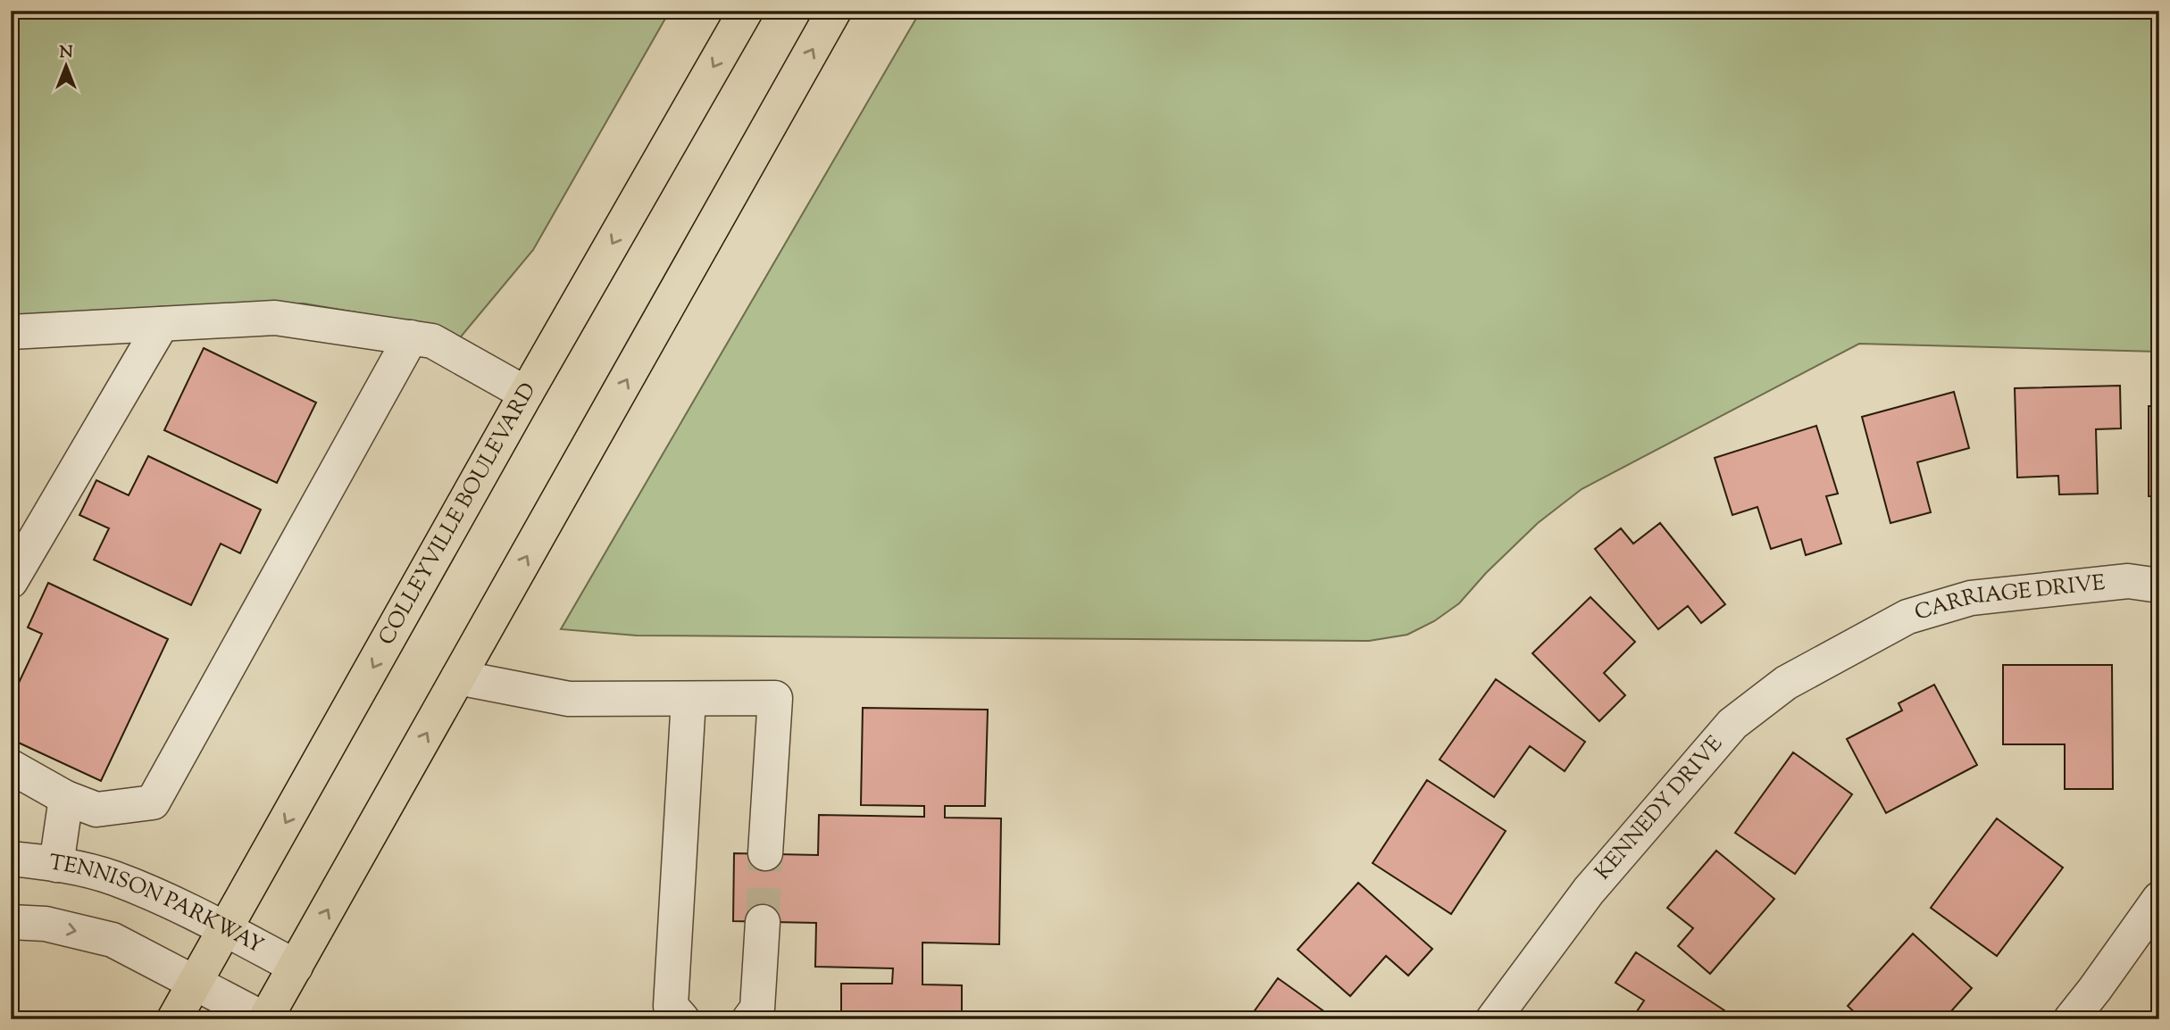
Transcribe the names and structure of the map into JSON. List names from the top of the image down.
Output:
{
  "streets": {
    "main road": ["COLLEYVILLE BOULEVARD"],
    "street": ["CARRIAGE DRIVE", "KENNEDY DRIVE", "TENNISON PARKWAY"]
  },
  "crossings": [
    ["COLLEYVILLE BOULEVARD", "TENNISON PARKWAY"],
    ["CARRIAGE DRIVE", "KENNEDY DRIVE"]
  ],
  "north": "top"
}
